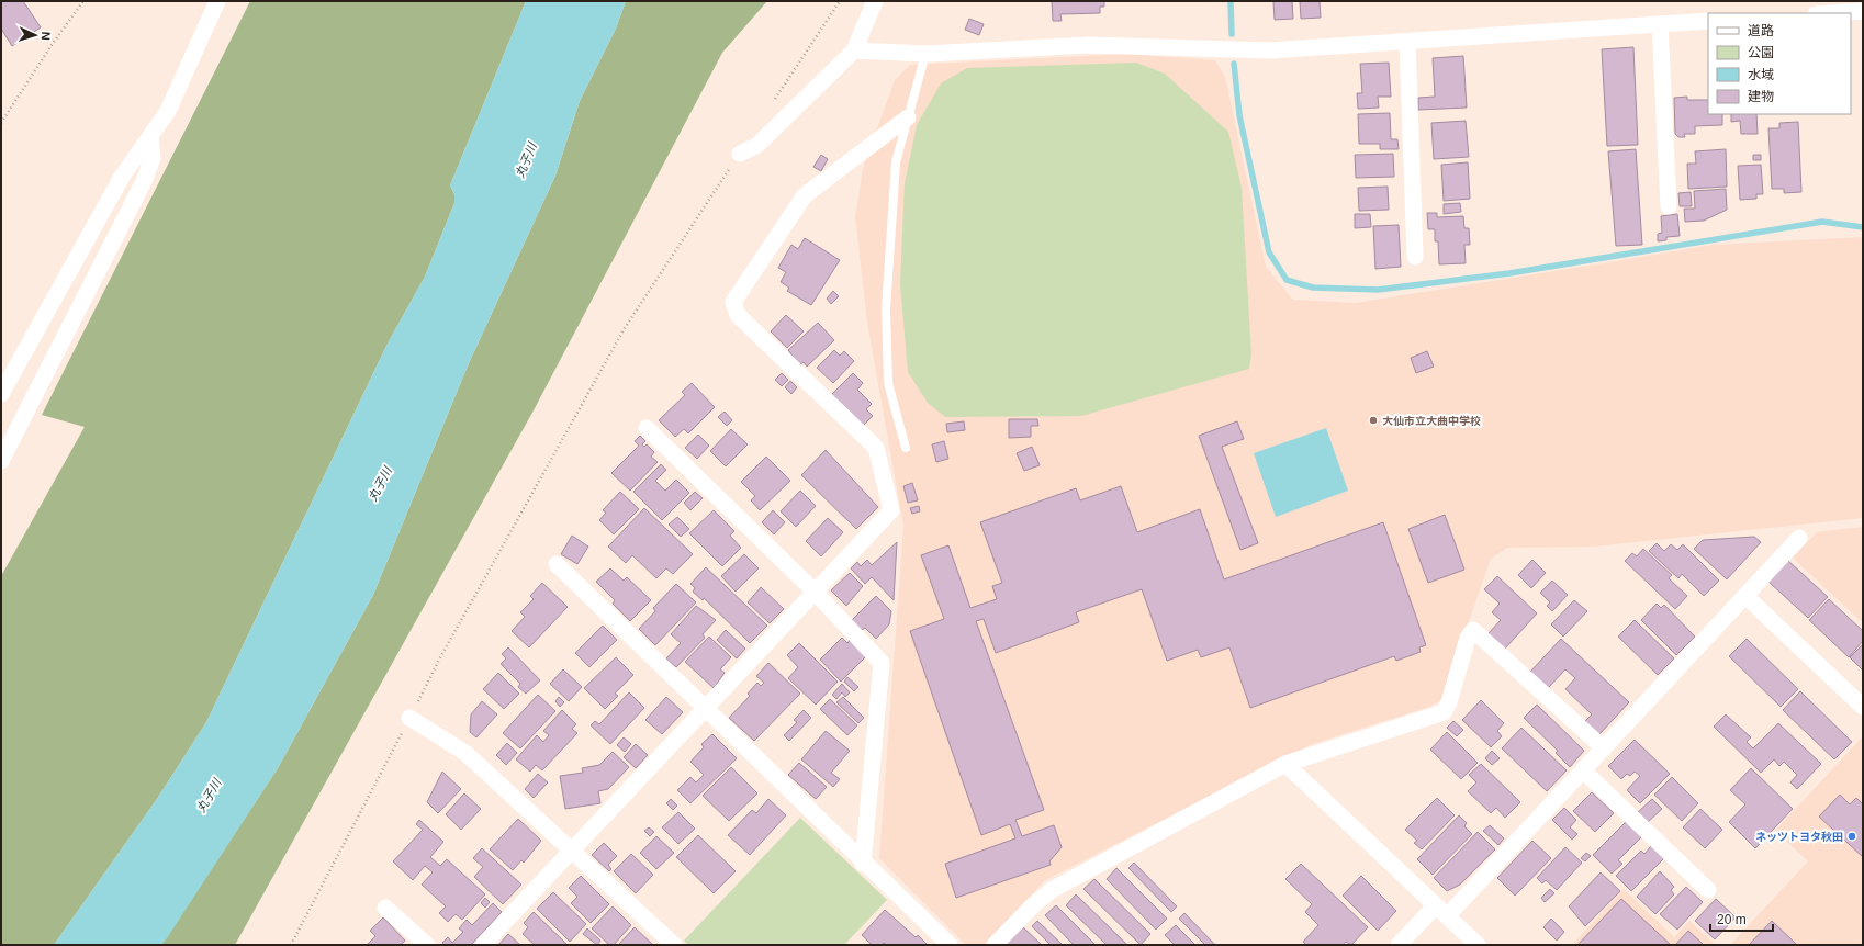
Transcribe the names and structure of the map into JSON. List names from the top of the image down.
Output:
{
  "water": ["丸子川"],
  "places": ["大仙市立大曲中学校", "ネッツトヨタ秋田"],
  "legend": [
    "道路",
    "公園",
    "水域",
    "建物"
  ],
  "scale_bar": "20 m",
  "north": "right"
}
